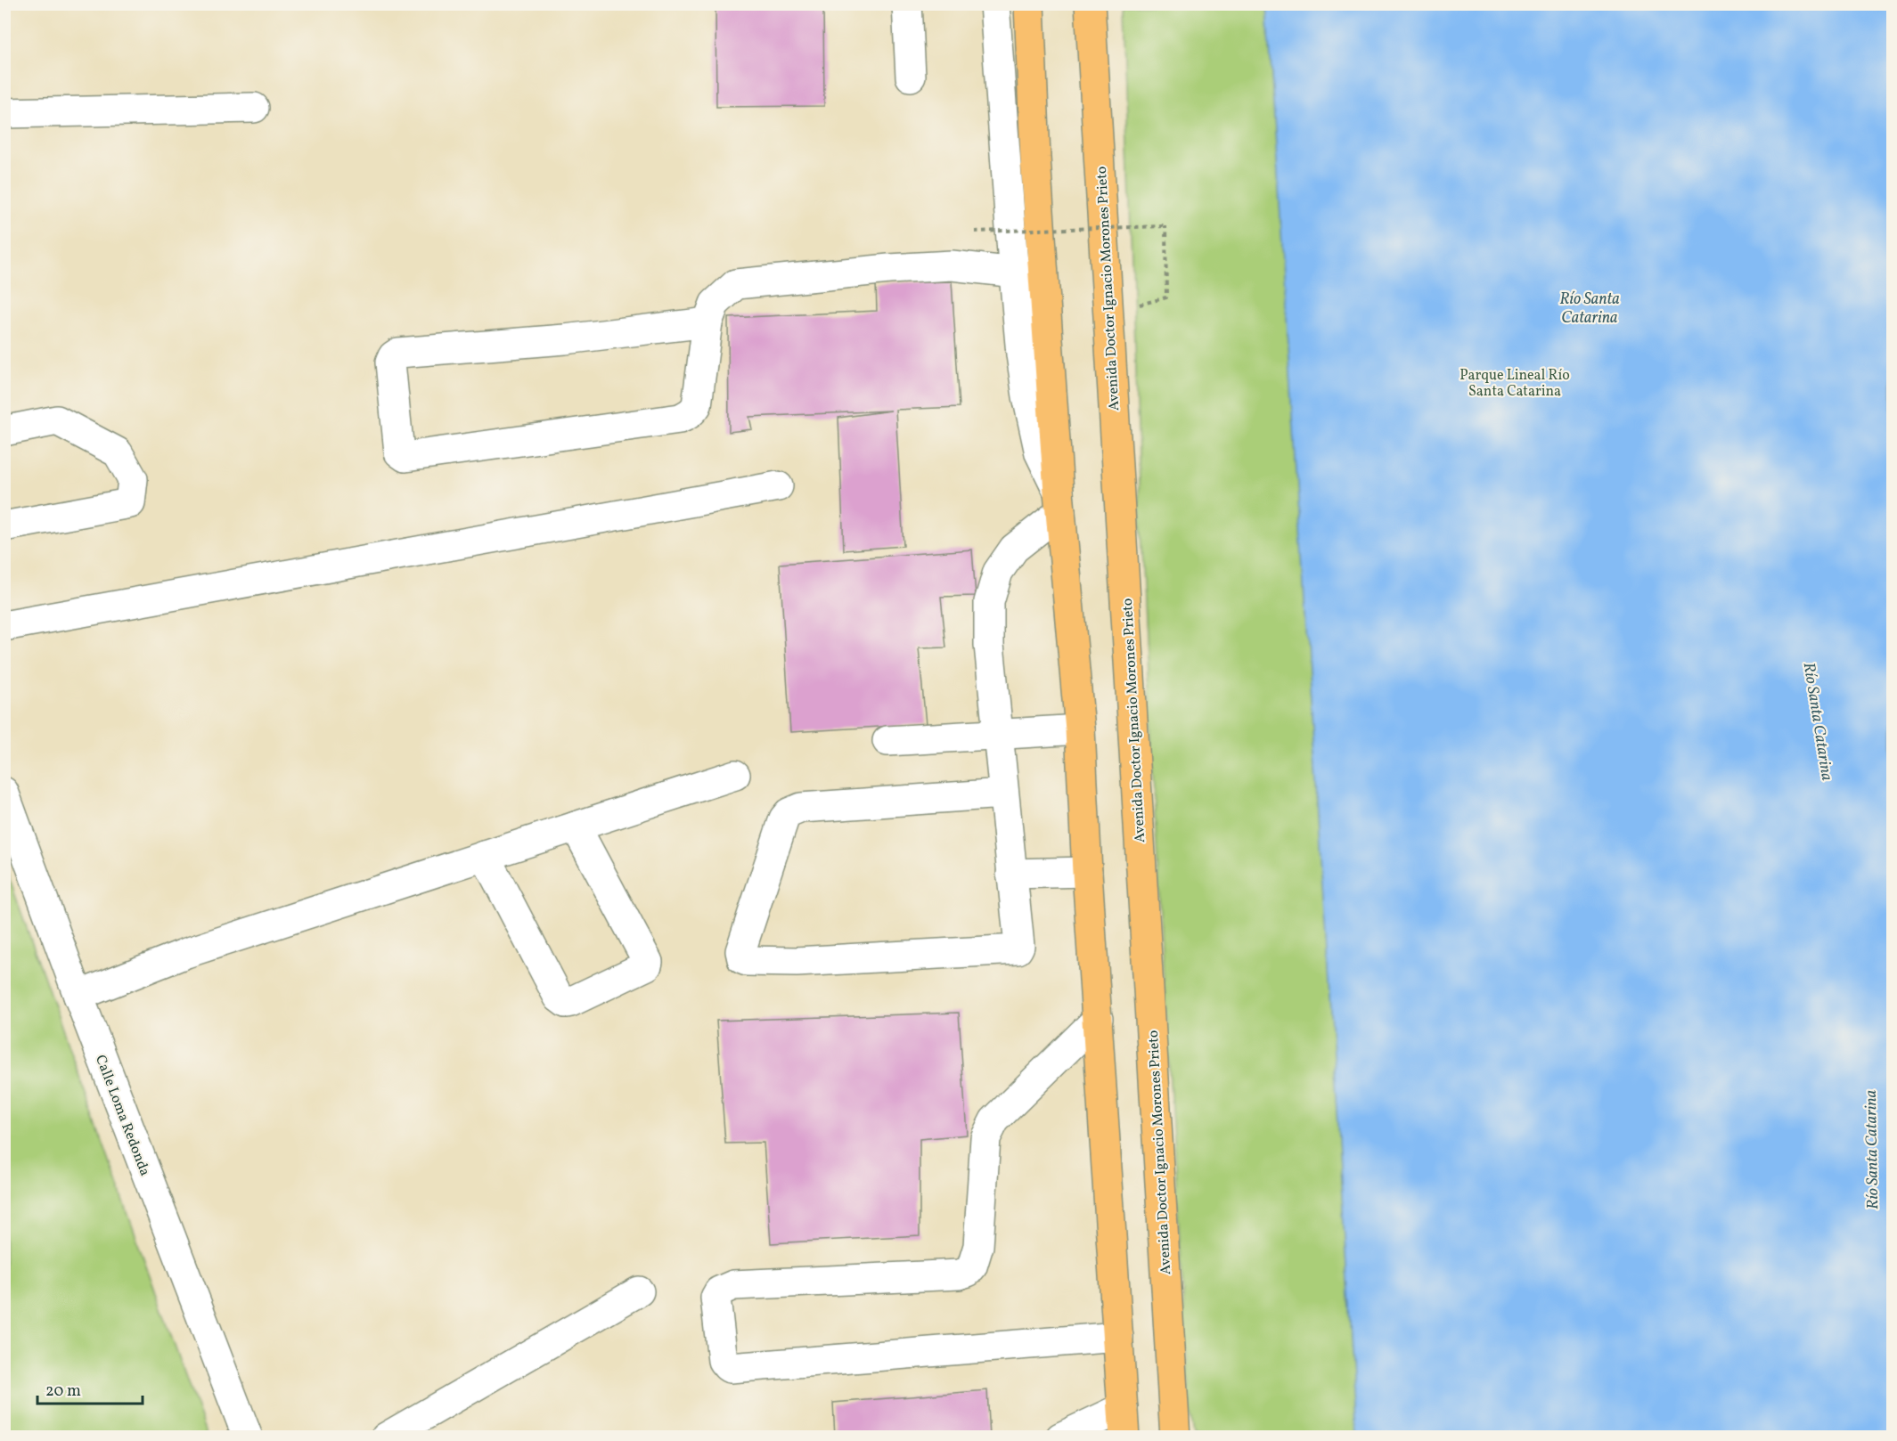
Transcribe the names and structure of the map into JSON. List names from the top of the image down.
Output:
{
  "streets": {
    "highway": ["Avenida Doctor Ignacio Morones Prieto"],
    "street": ["Calle Loma Redonda"]
  },
  "water": ["Río Santa Catarina"],
  "parks": ["Parque Lineal Río Santa Catarina"],
  "scale_bar": "20 m"
}
